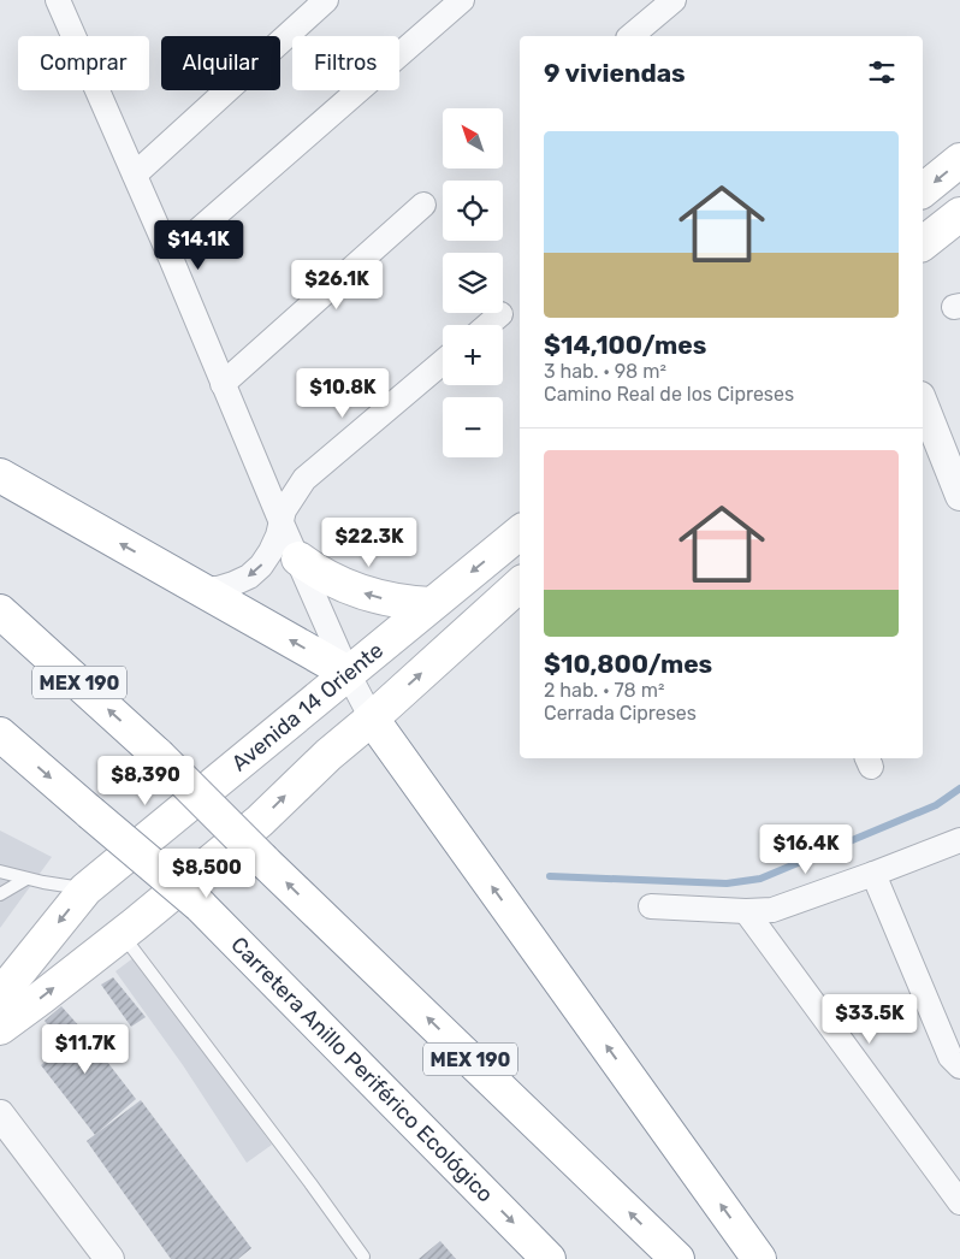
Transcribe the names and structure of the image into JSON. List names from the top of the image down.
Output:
{
  "streets": {
    "main road": ["MEX 190", "Avenida 14 Oriente", "Carretera Anillo Periférico Ecológico"]
  },
  "north": "top left",
  "page": {
    "chip": ["Comprar", "Alquilar", "Filtros"],
    "heading": "9 viviendas",
    "map_buttons": ["+", "−"],
    "list": [
      {
        "name": "$14,100/mes",
        "note": "3 hab. · 98 m² · Camino Real de los Cipreses"
      },
      {
        "name": "$10,800/mes",
        "note": "2 hab. · 78 m² · Cerrada Cipreses"
      }
    ],
    "price": [
      "$14.1K",
      "$26.1K",
      "$10.8K",
      "$22.3K",
      "$8,390",
      "$16.4K",
      "$8,500",
      "$33.5K",
      "$11.7K"
    ]
  }
}
